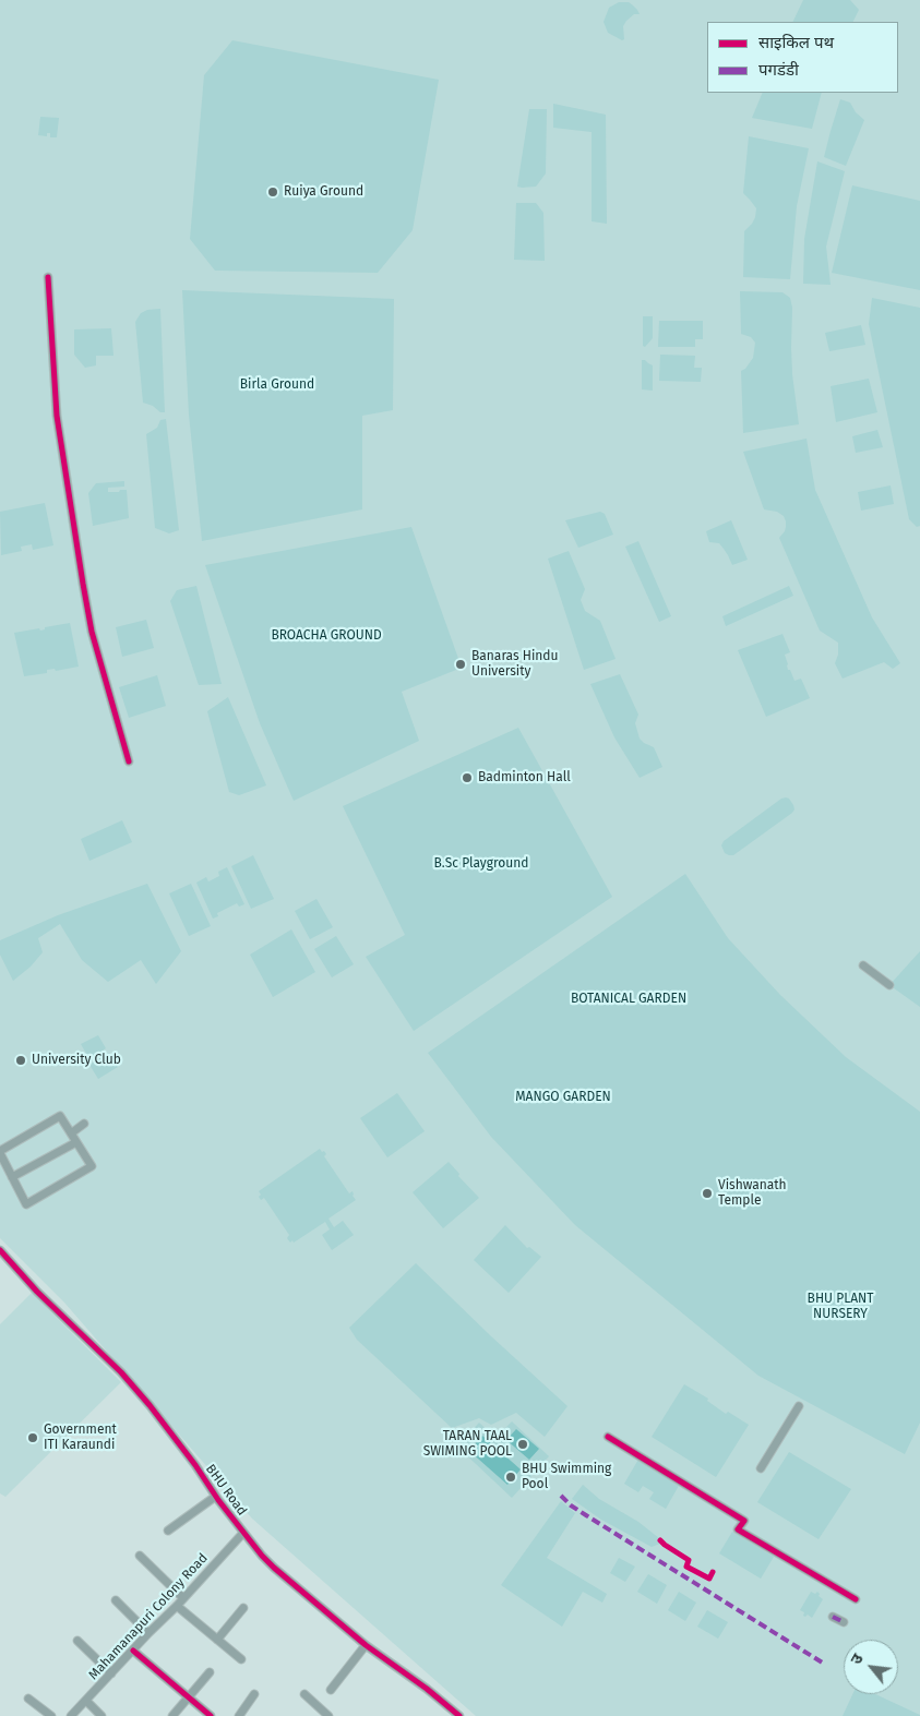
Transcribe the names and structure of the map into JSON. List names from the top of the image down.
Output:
{
  "streets": {
    "street": ["BHU Road", "Mahamanapuri Colony Road"]
  },
  "crossings": [
    ["BHU Road", "Mahamanapuri Colony Road"]
  ],
  "parks": [
    "Birla Ground",
    "BROACHA GROUND",
    "B.Sc Playground",
    "BOTANICAL GARDEN",
    "MANGO GARDEN",
    "BHU PLANT NURSERY"
  ],
  "places": [
    "Ruiya Ground",
    "Banaras Hindu University",
    "Badminton Hall",
    "University Club",
    "Vishwanath Temple",
    "Government ITI Karaundi",
    "TARAN TAAL SWIMING POOL",
    "BHU Swimming Pool"
  ],
  "legend": ["साइकिल पथ", "पगडंडी"],
  "north": "top left"
}
